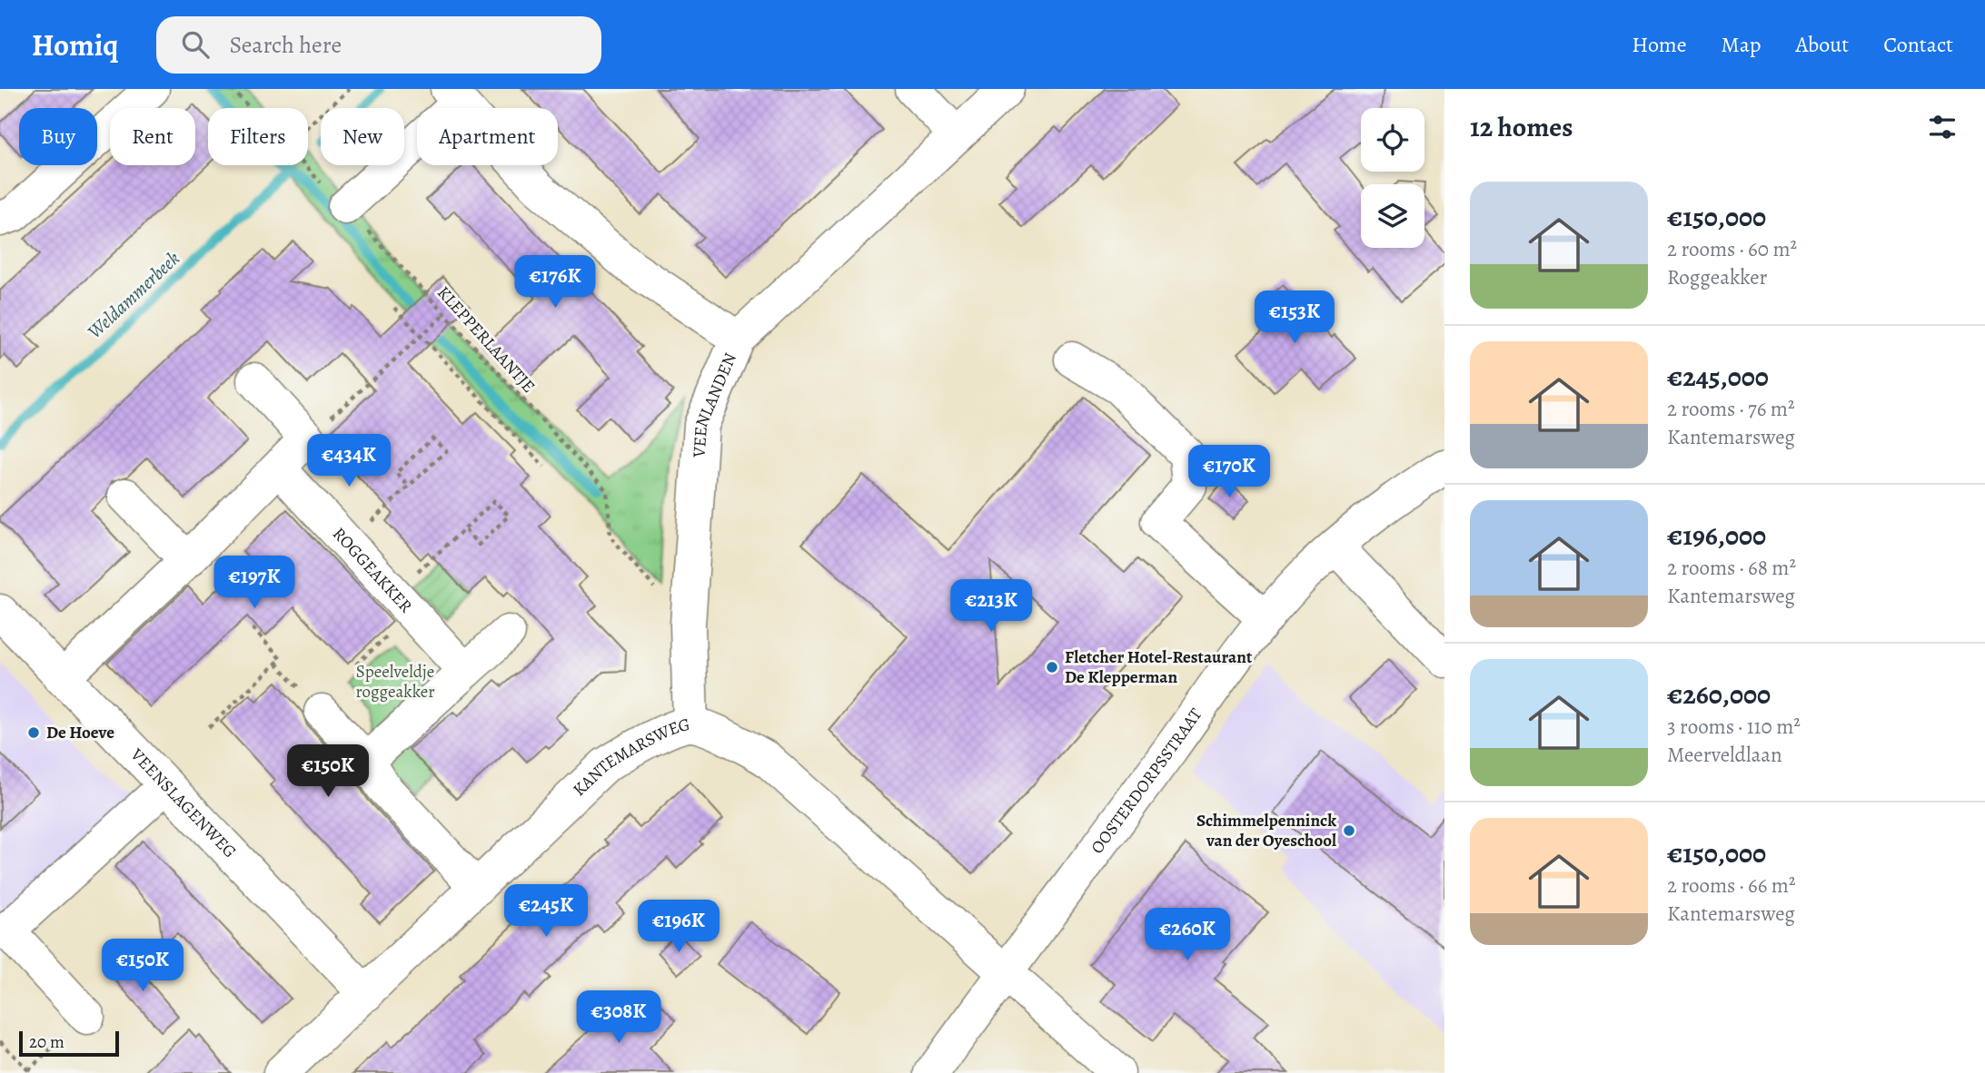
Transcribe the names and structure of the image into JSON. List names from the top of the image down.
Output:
{
  "streets": {
    "street": [
      "VEENLANDEN",
      "ROGGEAKKER",
      "KANTEMARSWEG",
      "OOSTERDORPSSTRAAT",
      "VEENSLAGENWEG"
    ],
    "path": ["KLEPPERLAANTJE"]
  },
  "crossings": [
    ["KLEPPERLAANTJE", "VEENLANDEN"],
    ["VEENLANDEN", "KANTEMARSWEG"],
    ["KANTEMARSWEG", "OOSTERDORPSSTRAAT"],
    ["KANTEMARSWEG", "VEENSLAGENWEG"]
  ],
  "water": ["Weldammerbeek"],
  "parks": ["Speelveldje roggeakker"],
  "places": ["Fletcher Hotel-Restaurant De Klepperman", "De Hoeve", "Schimmelpenninck van der Oyeschool"],
  "scale_bar": "20 m",
  "page": {
    "header": "Homiq",
    "search": "Search here",
    "nav": [
      "Home",
      "Map",
      "About",
      "Contact"
    ],
    "heading": "12 homes",
    "chip": [
      "Buy",
      "Rent",
      "Filters",
      "New",
      "Apartment"
    ],
    "list": [
      {
        "name": "€150,000",
        "note": "2 rooms · 60 m² · Roggeakker"
      },
      {
        "name": "€245,000",
        "note": "2 rooms · 76 m² · Kantemarsweg"
      },
      {
        "name": "€196,000",
        "note": "2 rooms · 68 m² · Kantemarsweg"
      },
      {
        "name": "€260,000",
        "note": "3 rooms · 110 m² · Meerveldlaan"
      },
      {
        "name": "€150,000",
        "note": "2 rooms · 66 m² · Kantemarsweg"
      }
    ],
    "price": [
      "€176K",
      "€153K",
      "€434K",
      "€170K",
      "€197K",
      "€213K",
      "€150K",
      "€245K",
      "€196K",
      "€260K",
      "€150K",
      "€308K"
    ],
    "scale": "20 m"
  }
}
